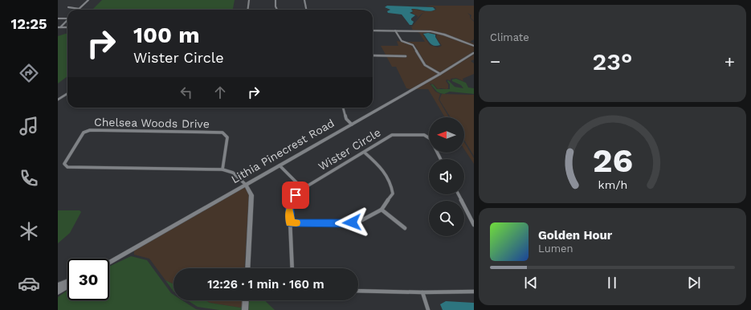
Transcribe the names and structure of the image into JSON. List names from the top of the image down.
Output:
{
  "streets": {
    "main road": ["Lithia Pinecrest Road"],
    "street": ["Chelsea Woods Drive", "Wister Circle"]
  },
  "crossings": [
    ["Chelsea Woods Drive", "Lithia Pinecrest Road"]
  ],
  "north": "left",
  "page": {
    "tabs": "12:25",
    "tile": "Climate",
    "turn": ["100 m", "Wister Circle"],
    "heat": ["−", "23°", "+"],
    "song": ["Golden Hour", "Lumen"],
    "limit": "30",
    "trip": "12:26 · 1 min · 160 m",
    "gauge": ["26", "km/h"]
  }
}
